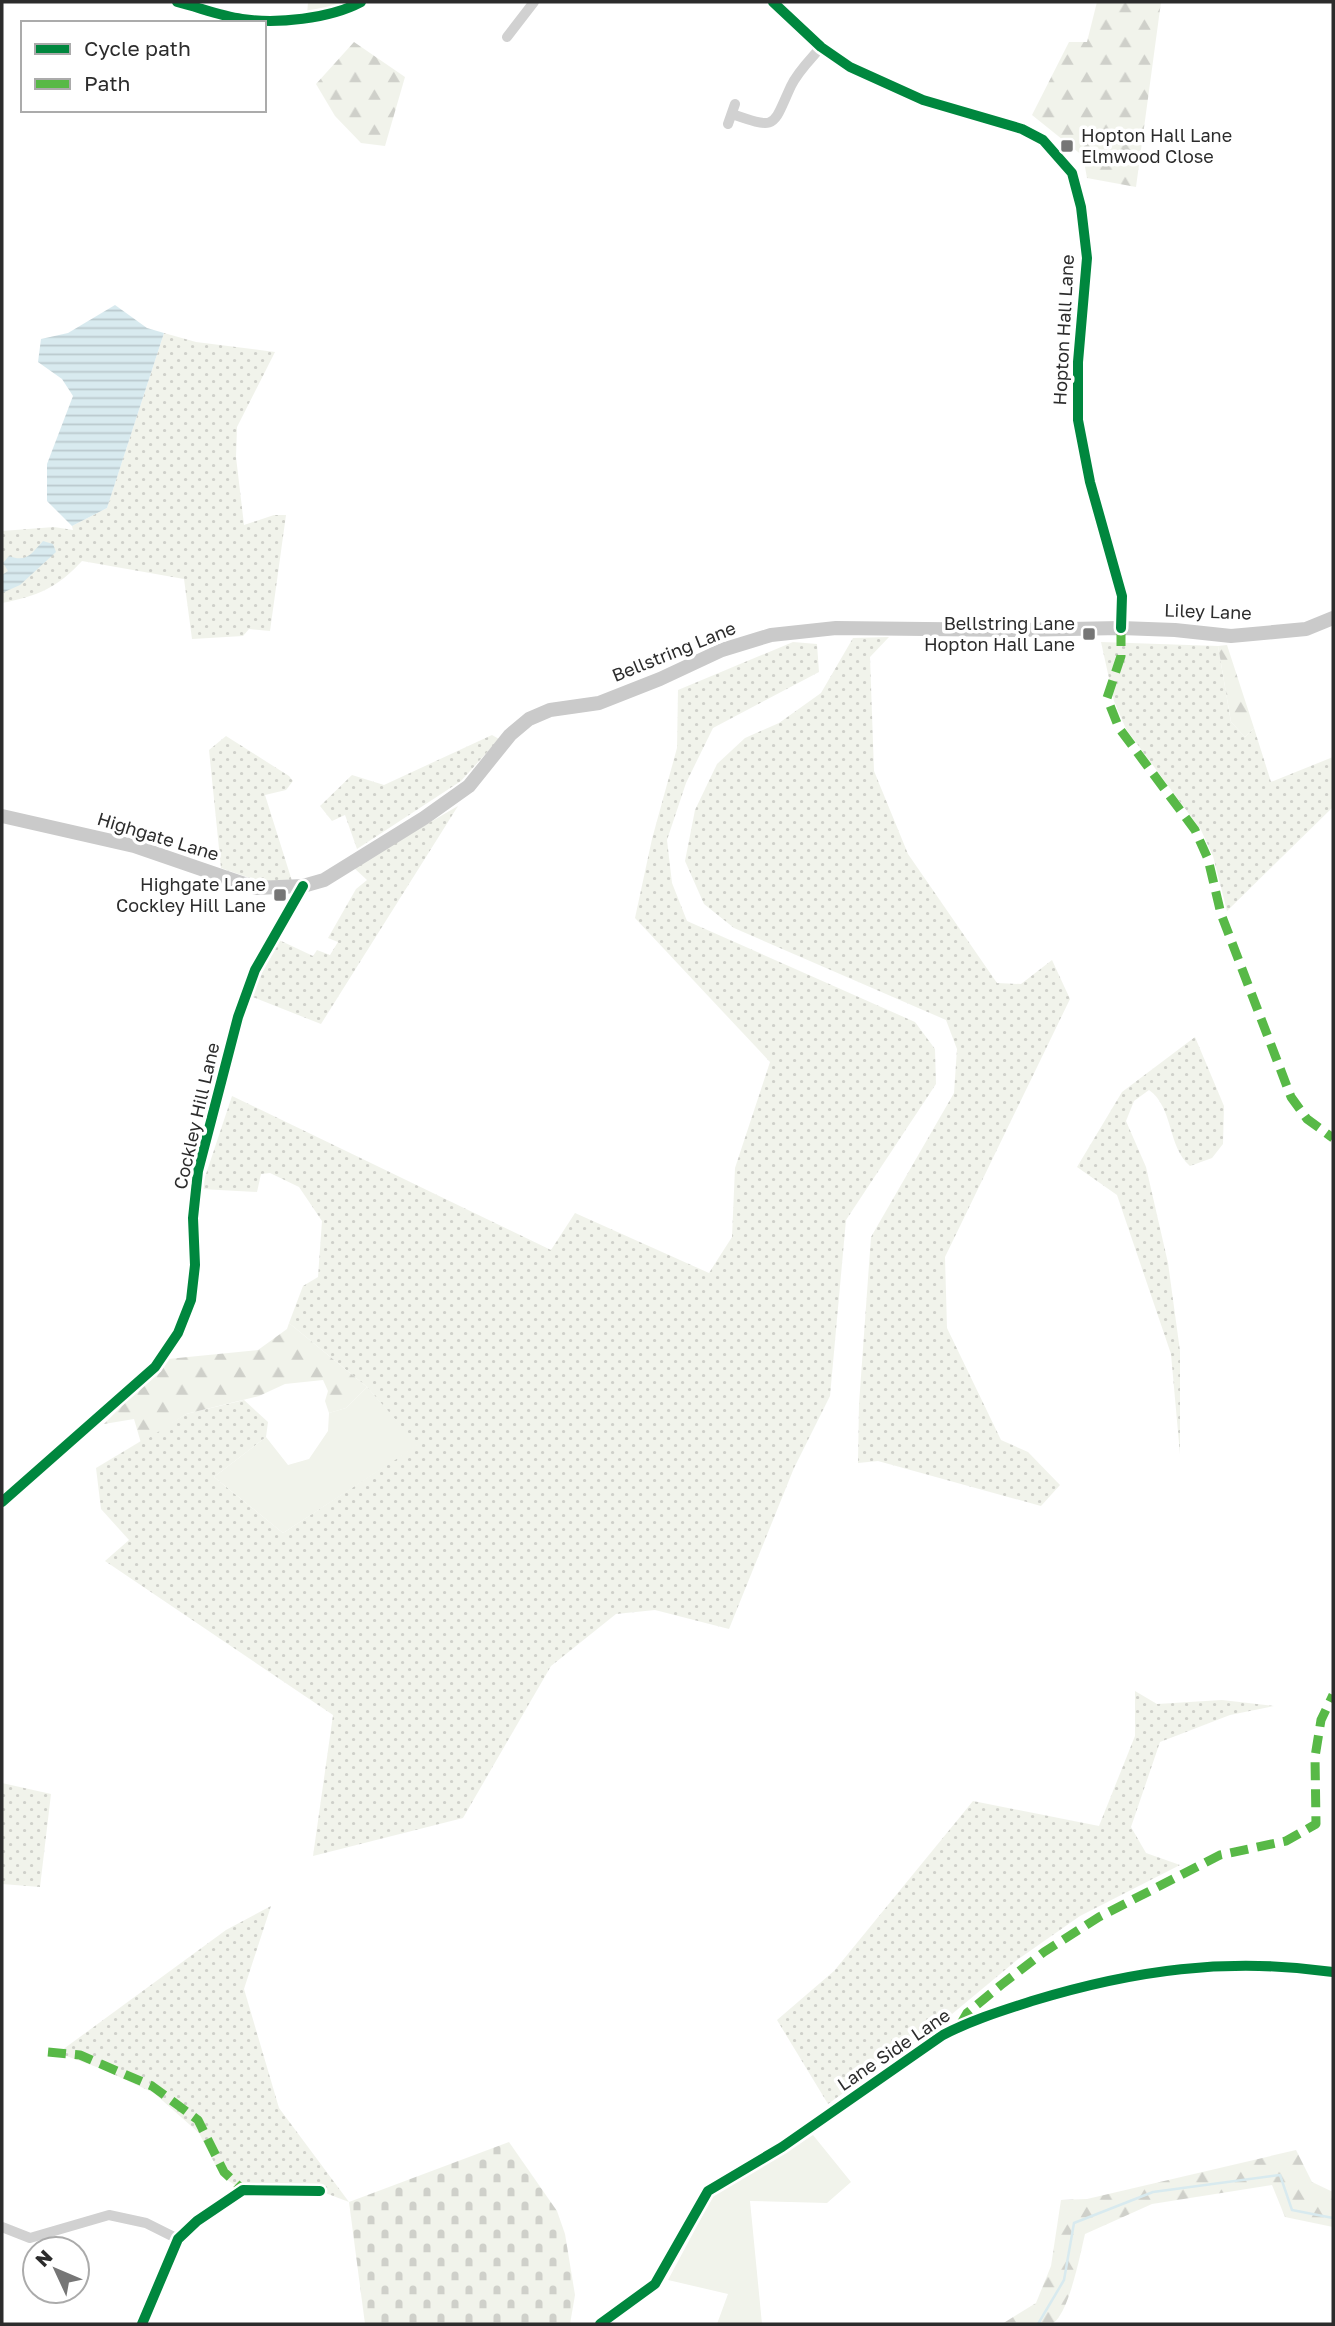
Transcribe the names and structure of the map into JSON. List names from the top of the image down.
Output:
{
  "streets": {
    "main road": ["Liley Lane", "Bellstring Lane", "Highgate Lane"],
    "street": ["Hopton Hall Lane", "Cockley Hill Lane", "Lane Side Lane"]
  },
  "crossings": [
    ["Hopton Hall Lane", "Liley Lane"],
    ["Hopton Hall Lane", "Bellstring Lane"],
    ["Liley Lane", "Bellstring Lane"],
    ["Bellstring Lane", "Highgate Lane"],
    ["Bellstring Lane", "Cockley Hill Lane"],
    ["Highgate Lane", "Cockley Hill Lane"]
  ],
  "places": {
    "transit": ["Hopton Hall Lane Elmwood Close", "Bellstring Lane Hopton Hall Lane", "Highgate Lane Cockley Hill Lane"]
  },
  "legend": ["Cycle path", "Path"],
  "north": "top left"
}
